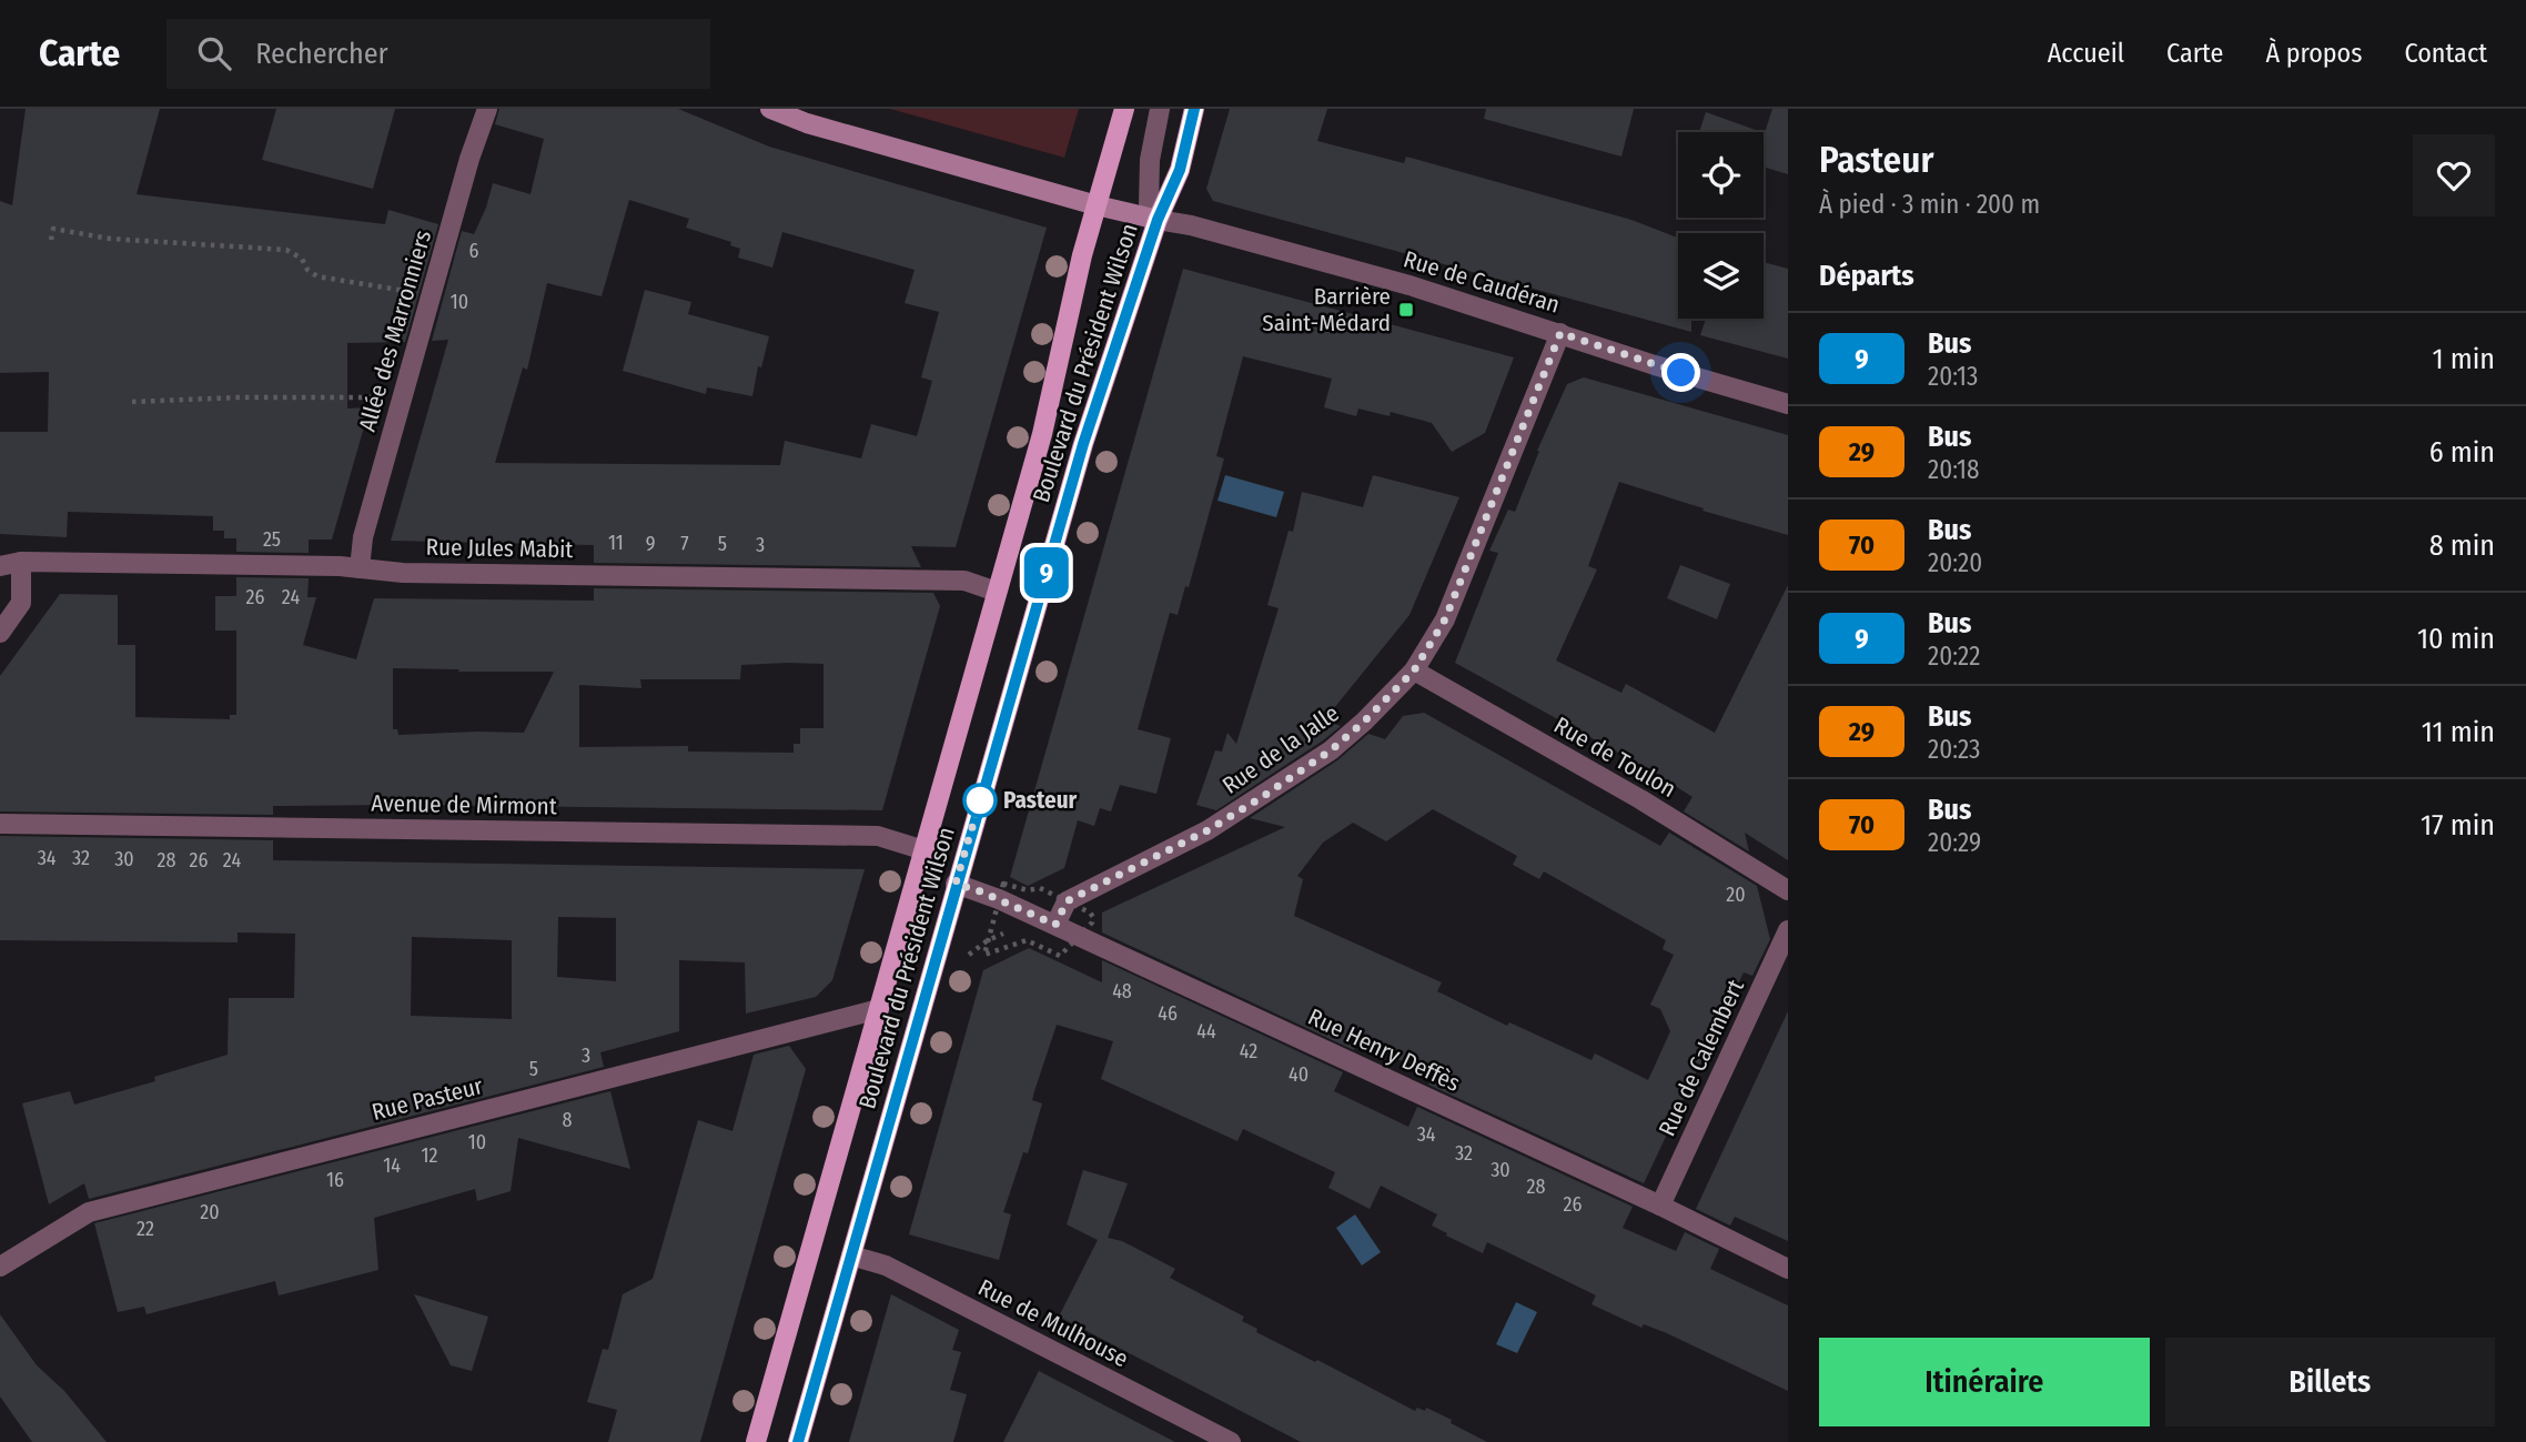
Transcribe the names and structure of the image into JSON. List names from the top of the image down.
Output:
{
  "streets": {
    "main road": ["Boulevard du Président Wilson"],
    "street": [
      "Rue de Caudéran",
      "Allée des Marronniers",
      "Rue Jules Mabit",
      "Rue de la Jalle",
      "Rue de Toulon",
      "Avenue de Mirmont",
      "Rue Henry Deffès",
      "Rue de Calembert",
      "Rue Pasteur",
      "Rue de Mulhouse"
    ]
  },
  "crossings": [
    ["Rue de Caudéran", "Boulevard du Président Wilson"],
    ["Rue de Caudéran", "Rue de la Jalle"],
    ["Allée des Marronniers", "Rue Jules Mabit"],
    ["Boulevard du Président Wilson", "Rue Jules Mabit"],
    ["Boulevard du Président Wilson", "Avenue de Mirmont"],
    ["Boulevard du Président Wilson", "Rue Henry Deffès"],
    ["Boulevard du Président Wilson", "Rue Pasteur"],
    ["Boulevard du Président Wilson", "Rue de Mulhouse"],
    ["Rue de la Jalle", "Rue de Toulon"],
    ["Rue de la Jalle", "Rue Henry Deffès"],
    ["Rue Henry Deffès", "Rue de Calembert"]
  ],
  "places": {
    "transit": ["Barrière Saint-Médard"],
    "other": ["Pasteur"]
  },
  "lines": ["bus line 9"],
  "house_numbers": [
    "6",
    "10",
    "25",
    "11",
    "9",
    "7",
    "5",
    "3",
    "26",
    "24",
    "34",
    "32",
    "30",
    "28",
    "26",
    "24",
    "20",
    "48",
    "46",
    "44",
    "42",
    "3",
    "5",
    "40",
    "8",
    "34",
    "10",
    "32",
    "12",
    "14",
    "30",
    "16",
    "28",
    "26",
    "20",
    "22"
  ],
  "page": {
    "header": "Carte",
    "search": "Rechercher",
    "nav": [
      "Accueil",
      "Carte",
      "À propos",
      "Contact"
    ],
    "on_map": "9",
    "heading": [
      ["Pasteur", "À pied · 3 min · 200 m"],
      "Départs"
    ],
    "list": [
      {
        "mark": "9",
        "name": "Bus",
        "note": "20:13",
        "value": "1 min"
      },
      {
        "mark": "29",
        "name": "Bus",
        "note": "20:18",
        "value": "6 min"
      },
      {
        "mark": "70",
        "name": "Bus",
        "note": "20:20",
        "value": "8 min"
      },
      {
        "mark": "9",
        "name": "Bus",
        "note": "20:22",
        "value": "10 min"
      },
      {
        "mark": "29",
        "name": "Bus",
        "note": "20:23",
        "value": "11 min"
      },
      {
        "mark": "70",
        "name": "Bus",
        "note": "20:29",
        "value": "17 min"
      }
    ],
    "buttons": ["Itinéraire", "Billets"]
  }
}
